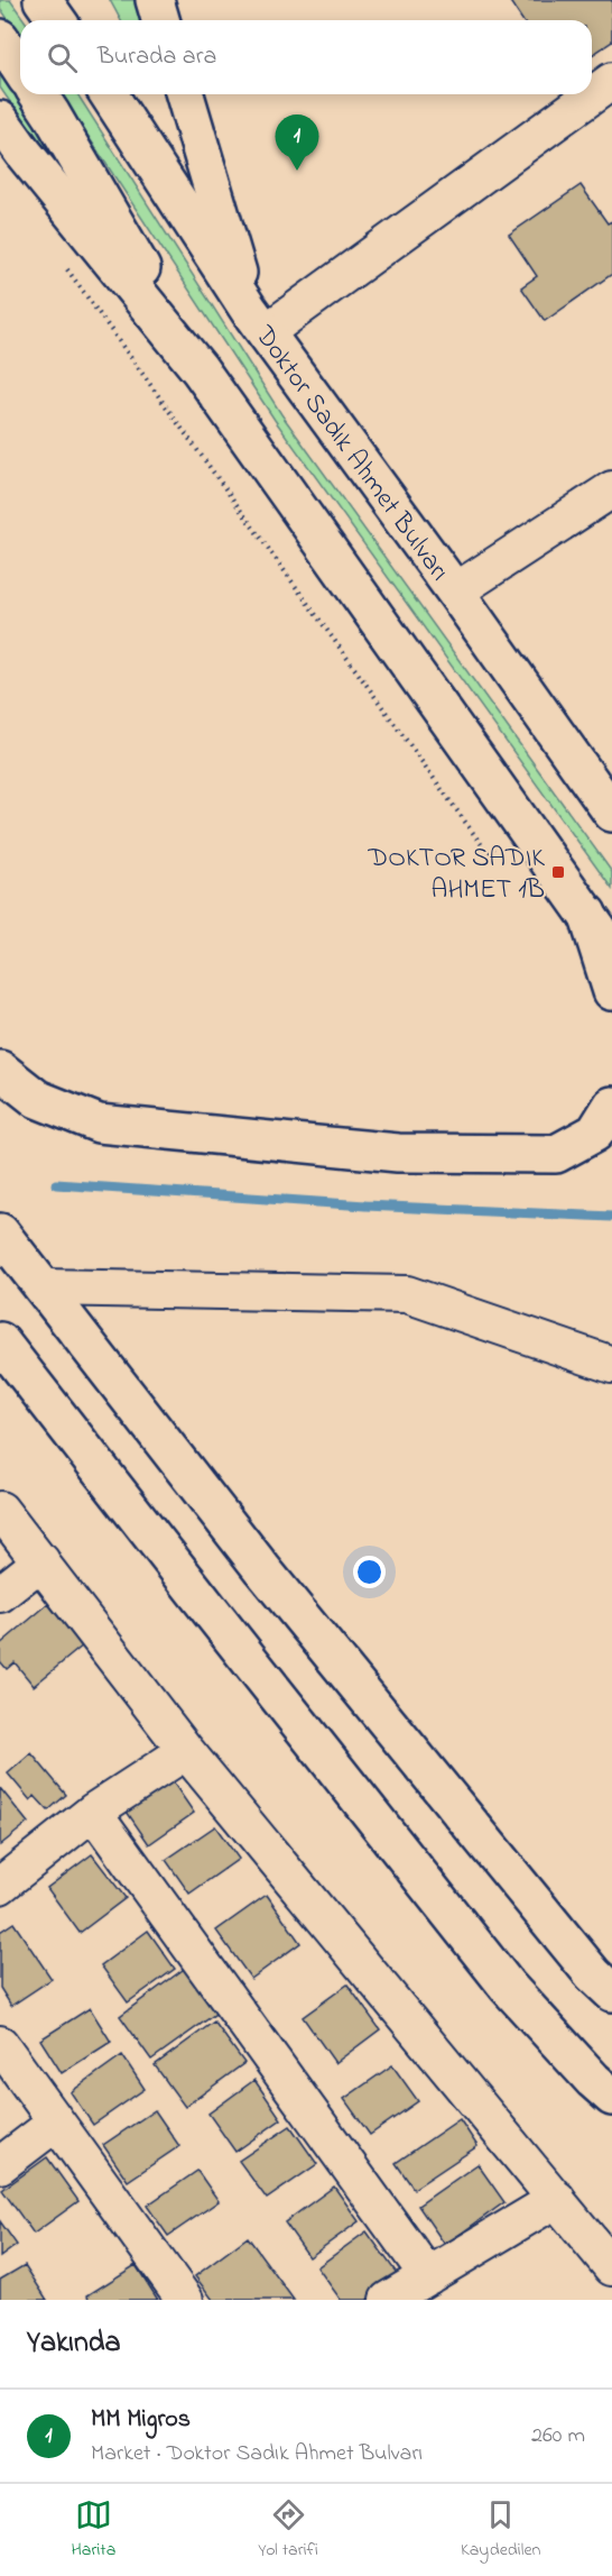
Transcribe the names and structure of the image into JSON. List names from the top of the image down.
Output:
{
  "streets": {
    "main road": ["Doktor Sadık Ahmet Bulvarı"]
  },
  "places": {
    "transit": ["DOKTOR SADIK AHMET 1B"]
  },
  "page": {
    "search": "Burada ara",
    "pins": "1",
    "heading": "Yakında",
    "list": [
      {
        "mark": "1",
        "name": "MM Migros",
        "note": "Market · Doktor Sadık Ahmet Bulvarı",
        "value": "260 m"
      }
    ],
    "nav": ["Harita", "Yol tarifi", "Kaydedilen"]
  }
}
